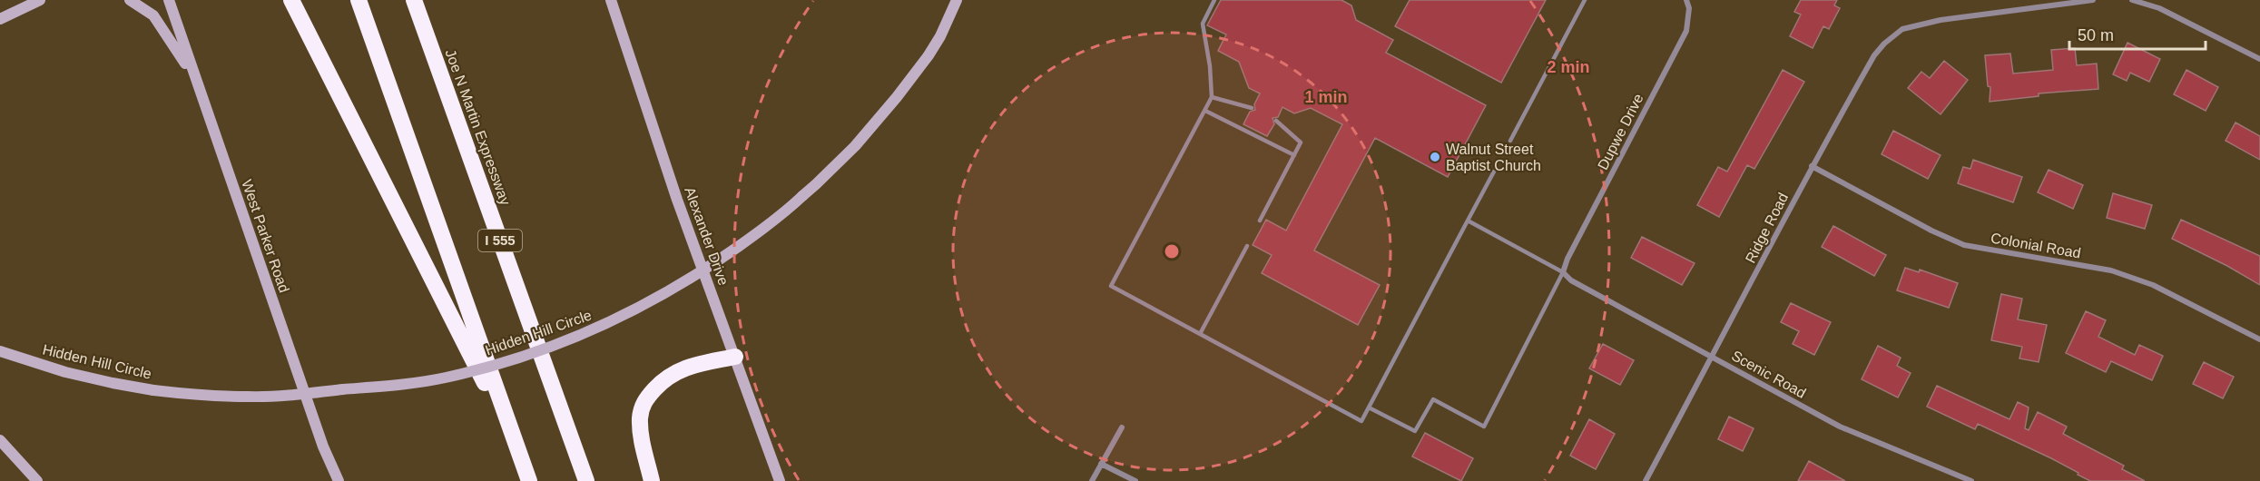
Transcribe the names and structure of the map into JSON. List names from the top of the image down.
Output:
{
  "streets": {
    "highway": ["Joe N Martin Expressway", "I 555"],
    "street": [
      "Dupwe Drive",
      "Ridge Road",
      "West Parker Road",
      "Alexander Drive",
      "Colonial Road",
      "Hidden Hill Circle",
      "Scenic Road"
    ]
  },
  "crossings": [
    ["Dupwe Drive", "Scenic Road"],
    ["Ridge Road", "Colonial Road"],
    ["Ridge Road", "Scenic Road"]
  ],
  "places": ["Walnut Street Baptist Church"],
  "scale_bar": "50 m",
  "rings": ["2 min", "1 min"]
}
